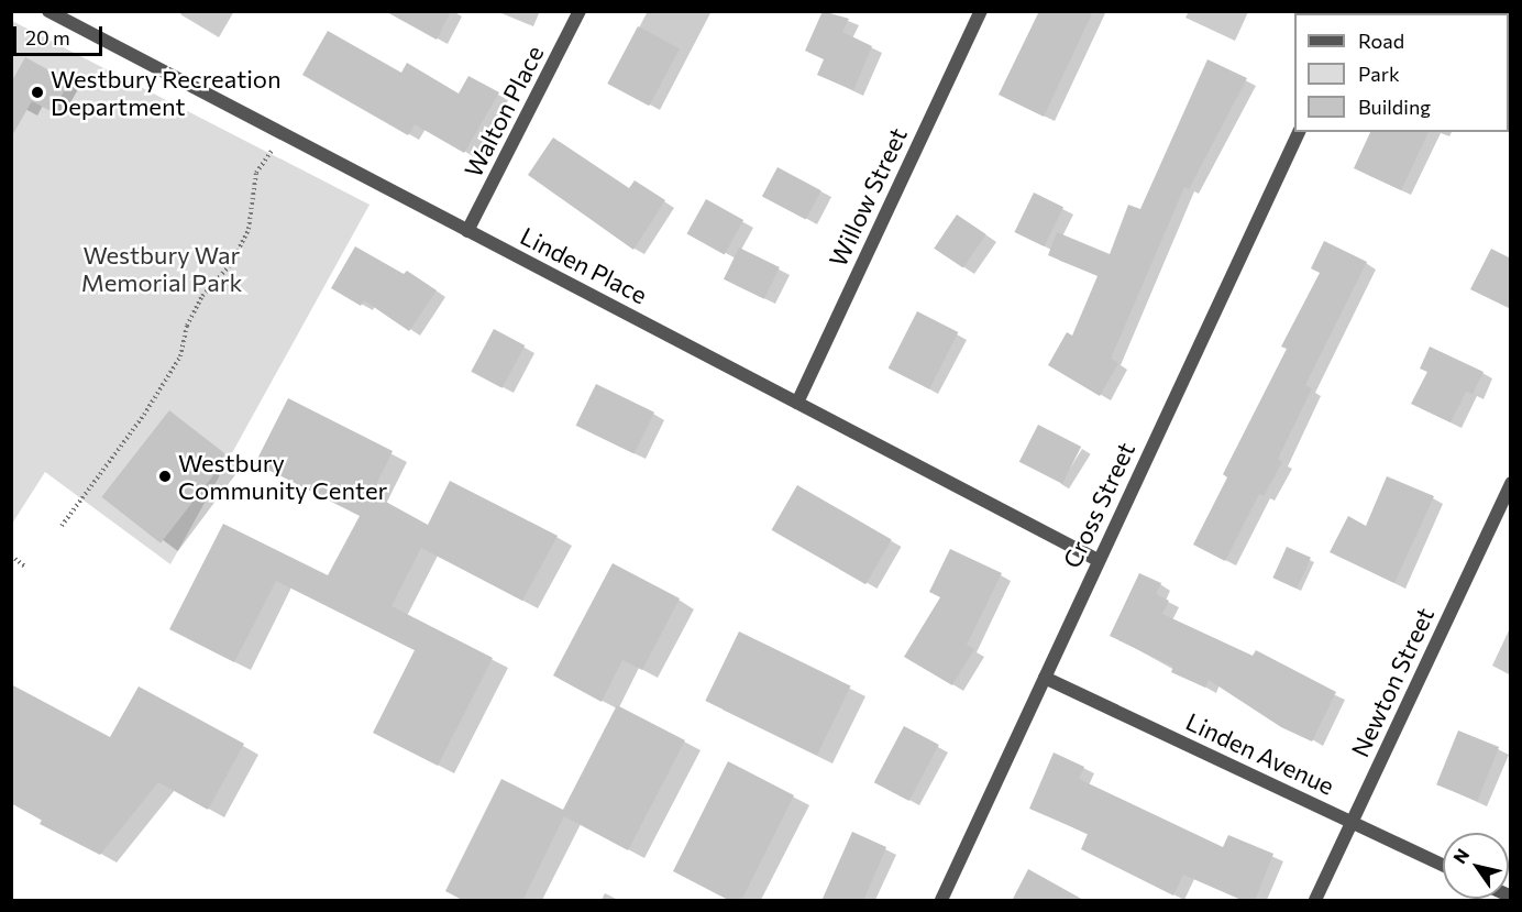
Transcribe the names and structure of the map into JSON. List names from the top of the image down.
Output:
{
  "streets": {
    "street": [
      "Walton Place",
      "Willow Street",
      "Linden Place",
      "Cross Street",
      "Newton Street",
      "Linden Avenue"
    ]
  },
  "crossings": [
    ["Walton Place", "Linden Place"],
    ["Willow Street", "Linden Place"],
    ["Linden Place", "Cross Street"],
    ["Cross Street", "Linden Avenue"],
    ["Newton Street", "Linden Avenue"]
  ],
  "parks": ["Westbury War Memorial Park"],
  "places": ["Westbury Recreation Department", "Westbury Community Center"],
  "legend": ["Road", "Park", "Building"],
  "scale_bar": "20 m",
  "north": "top left"
}
